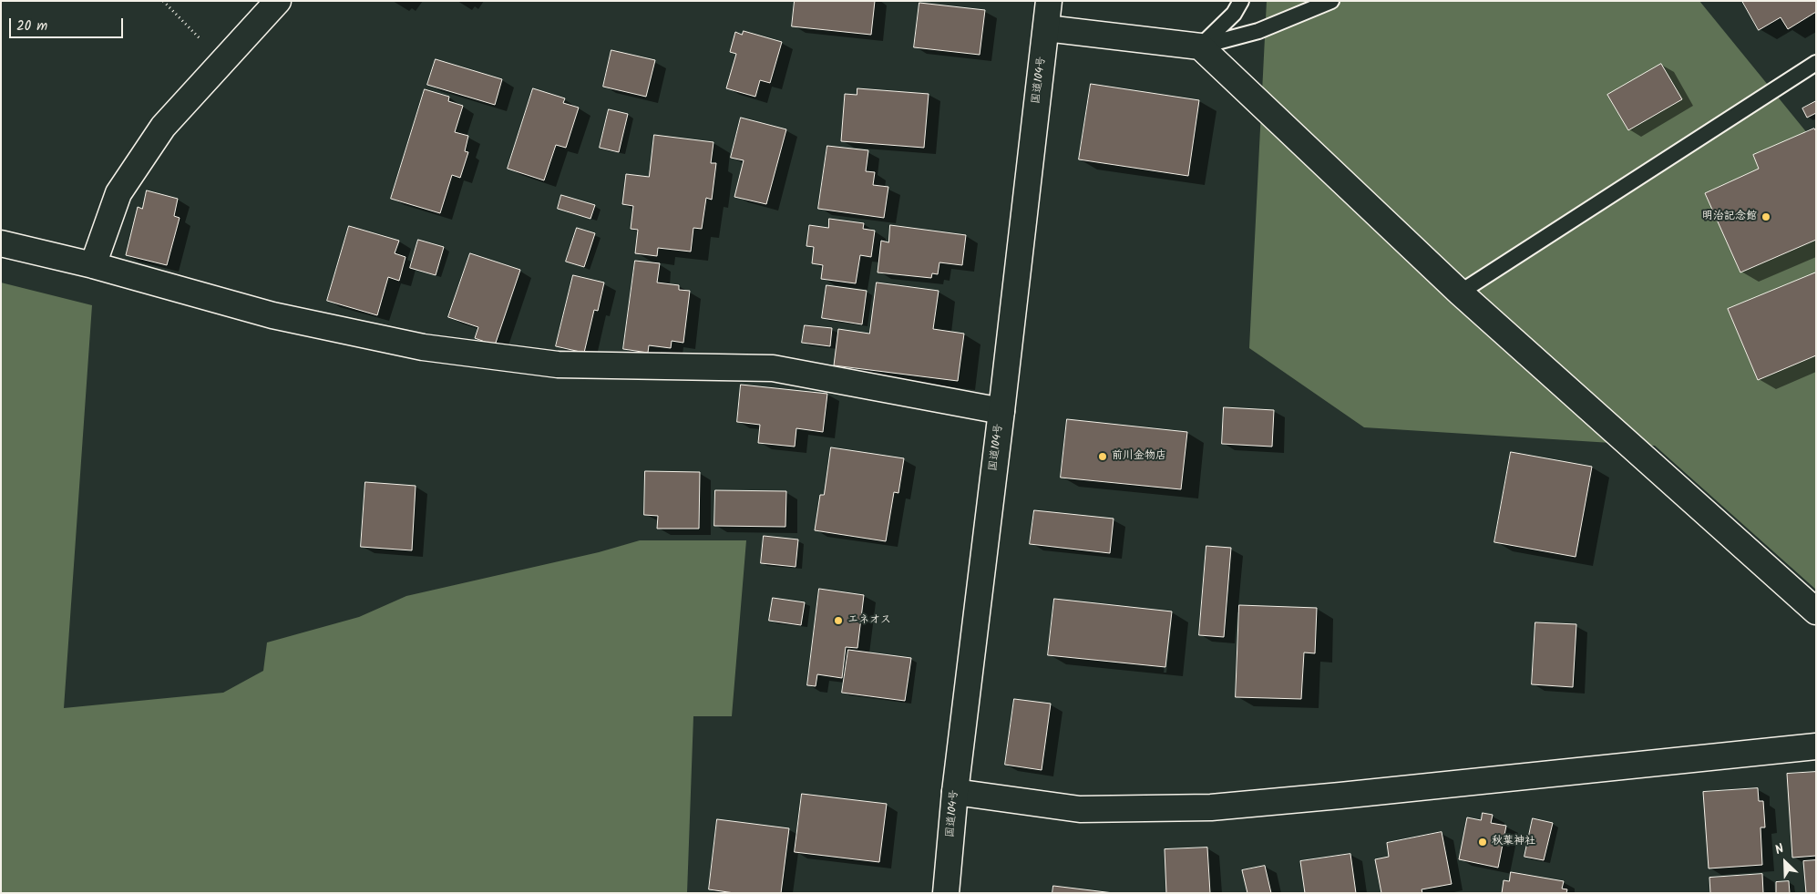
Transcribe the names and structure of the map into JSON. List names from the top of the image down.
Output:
{
  "streets": {
    "main road": ["国道104号"]
  },
  "places": [
    "明治記念館",
    "前川金物店",
    "エネオス",
    "秋葉神社"
  ],
  "scale_bar": "20 m",
  "north": "top left"
}
